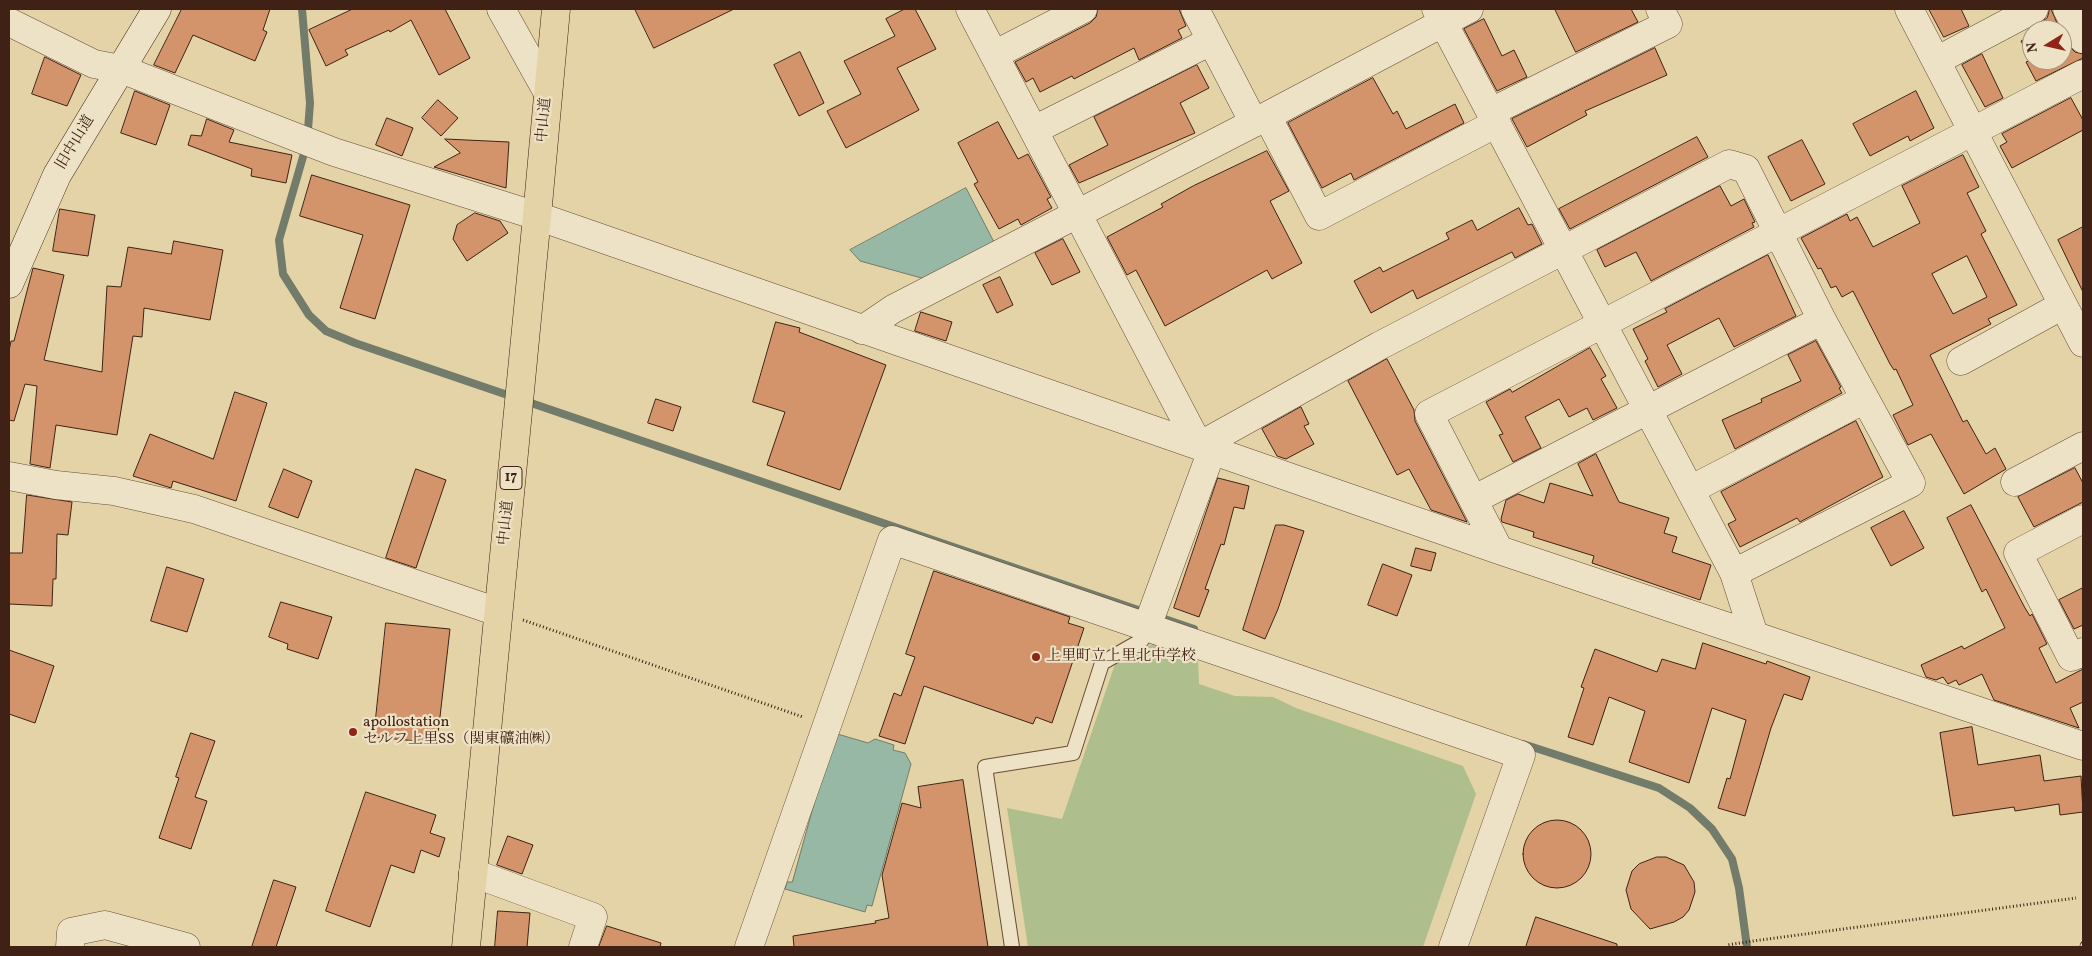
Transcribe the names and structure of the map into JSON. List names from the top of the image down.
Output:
{
  "streets": {
    "highway": ["中山道", "17"],
    "street": ["旧中山道"]
  },
  "places": ["上里町立上里北中学校", "apollostation セルフ上里SS（関東礦油㈱）"],
  "north": "left"
}
